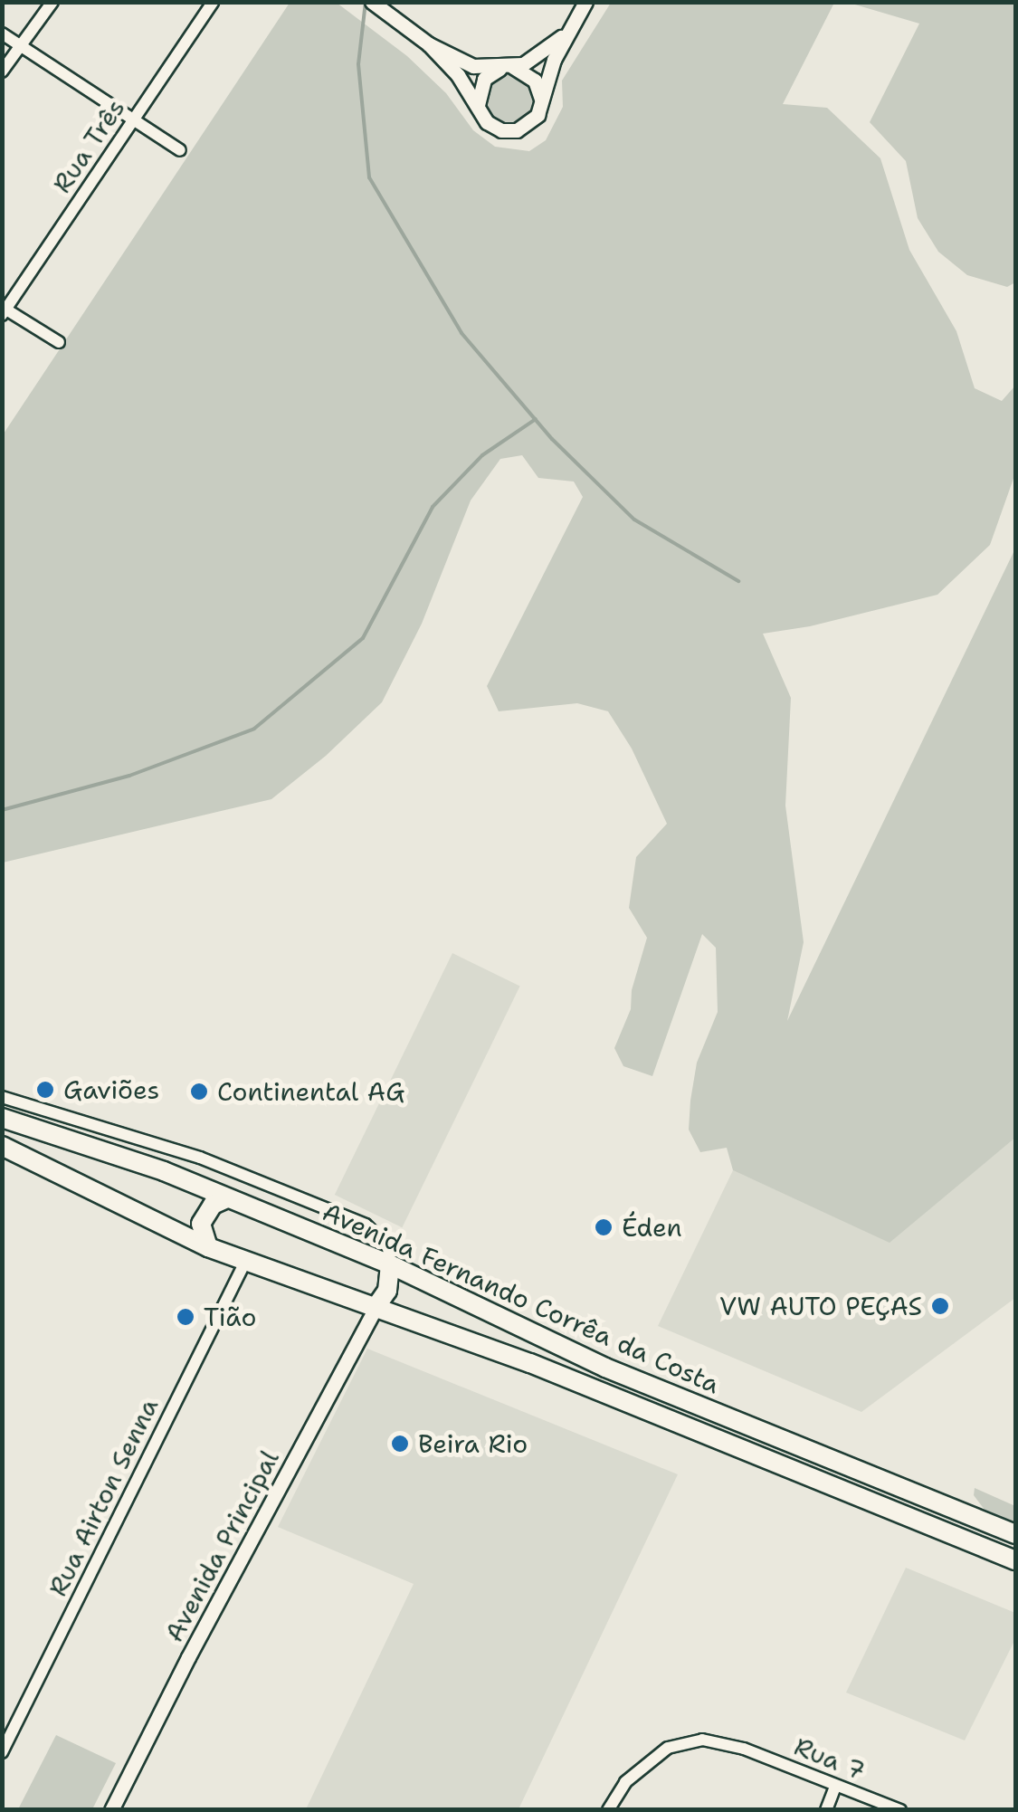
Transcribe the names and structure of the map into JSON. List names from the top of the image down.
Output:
{
  "streets": {
    "highway": ["Avenida Fernando Corrêa da Costa"],
    "street": [
      "Rua Três",
      "Rua Airton Senna",
      "Avenida Principal",
      "Rua 7"
    ]
  },
  "crossings": [
    ["Avenida Fernando Corrêa da Costa", "Rua Airton Senna"],
    ["Avenida Fernando Corrêa da Costa", "Avenida Principal"]
  ],
  "places": [
    "Gaviões",
    "Continental AG",
    "Éden",
    "VW AUTO PEÇAS",
    "Tião",
    "Beira Rio"
  ]
}
